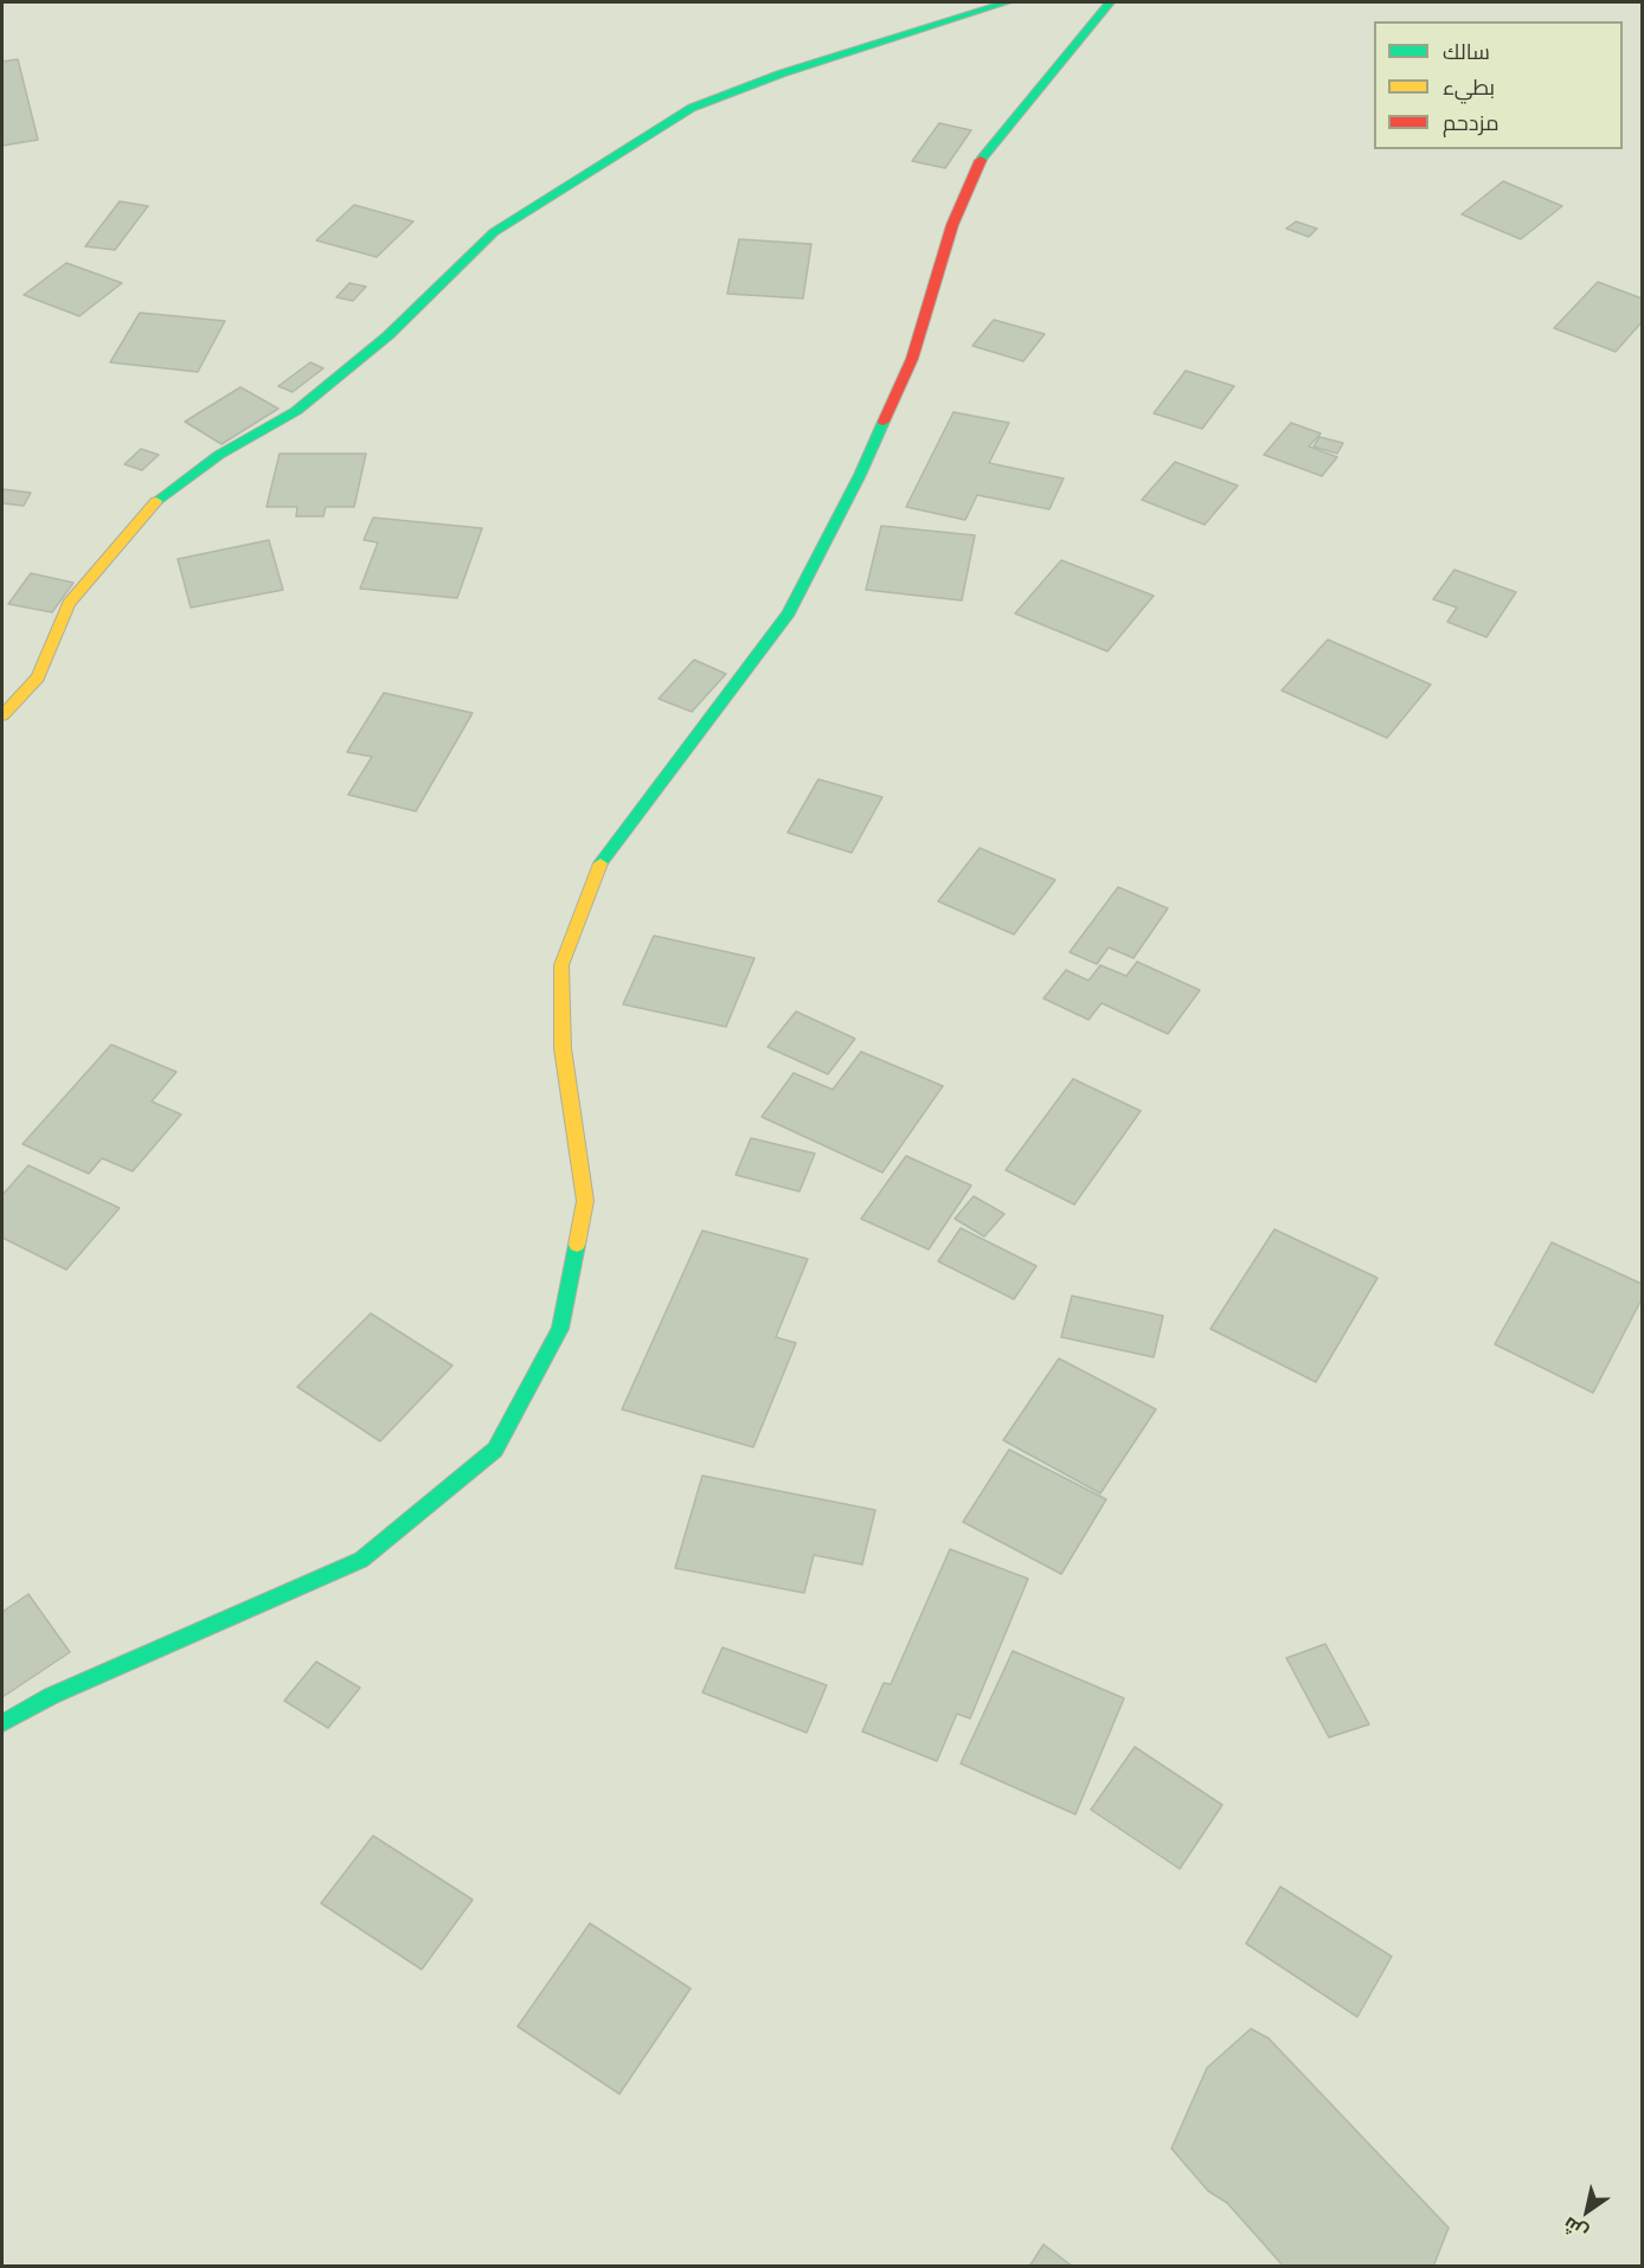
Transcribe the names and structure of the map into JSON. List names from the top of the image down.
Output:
{
  "legend": ["سالك", "بطيء", "مزدحم"],
  "north": "bottom left"
}
